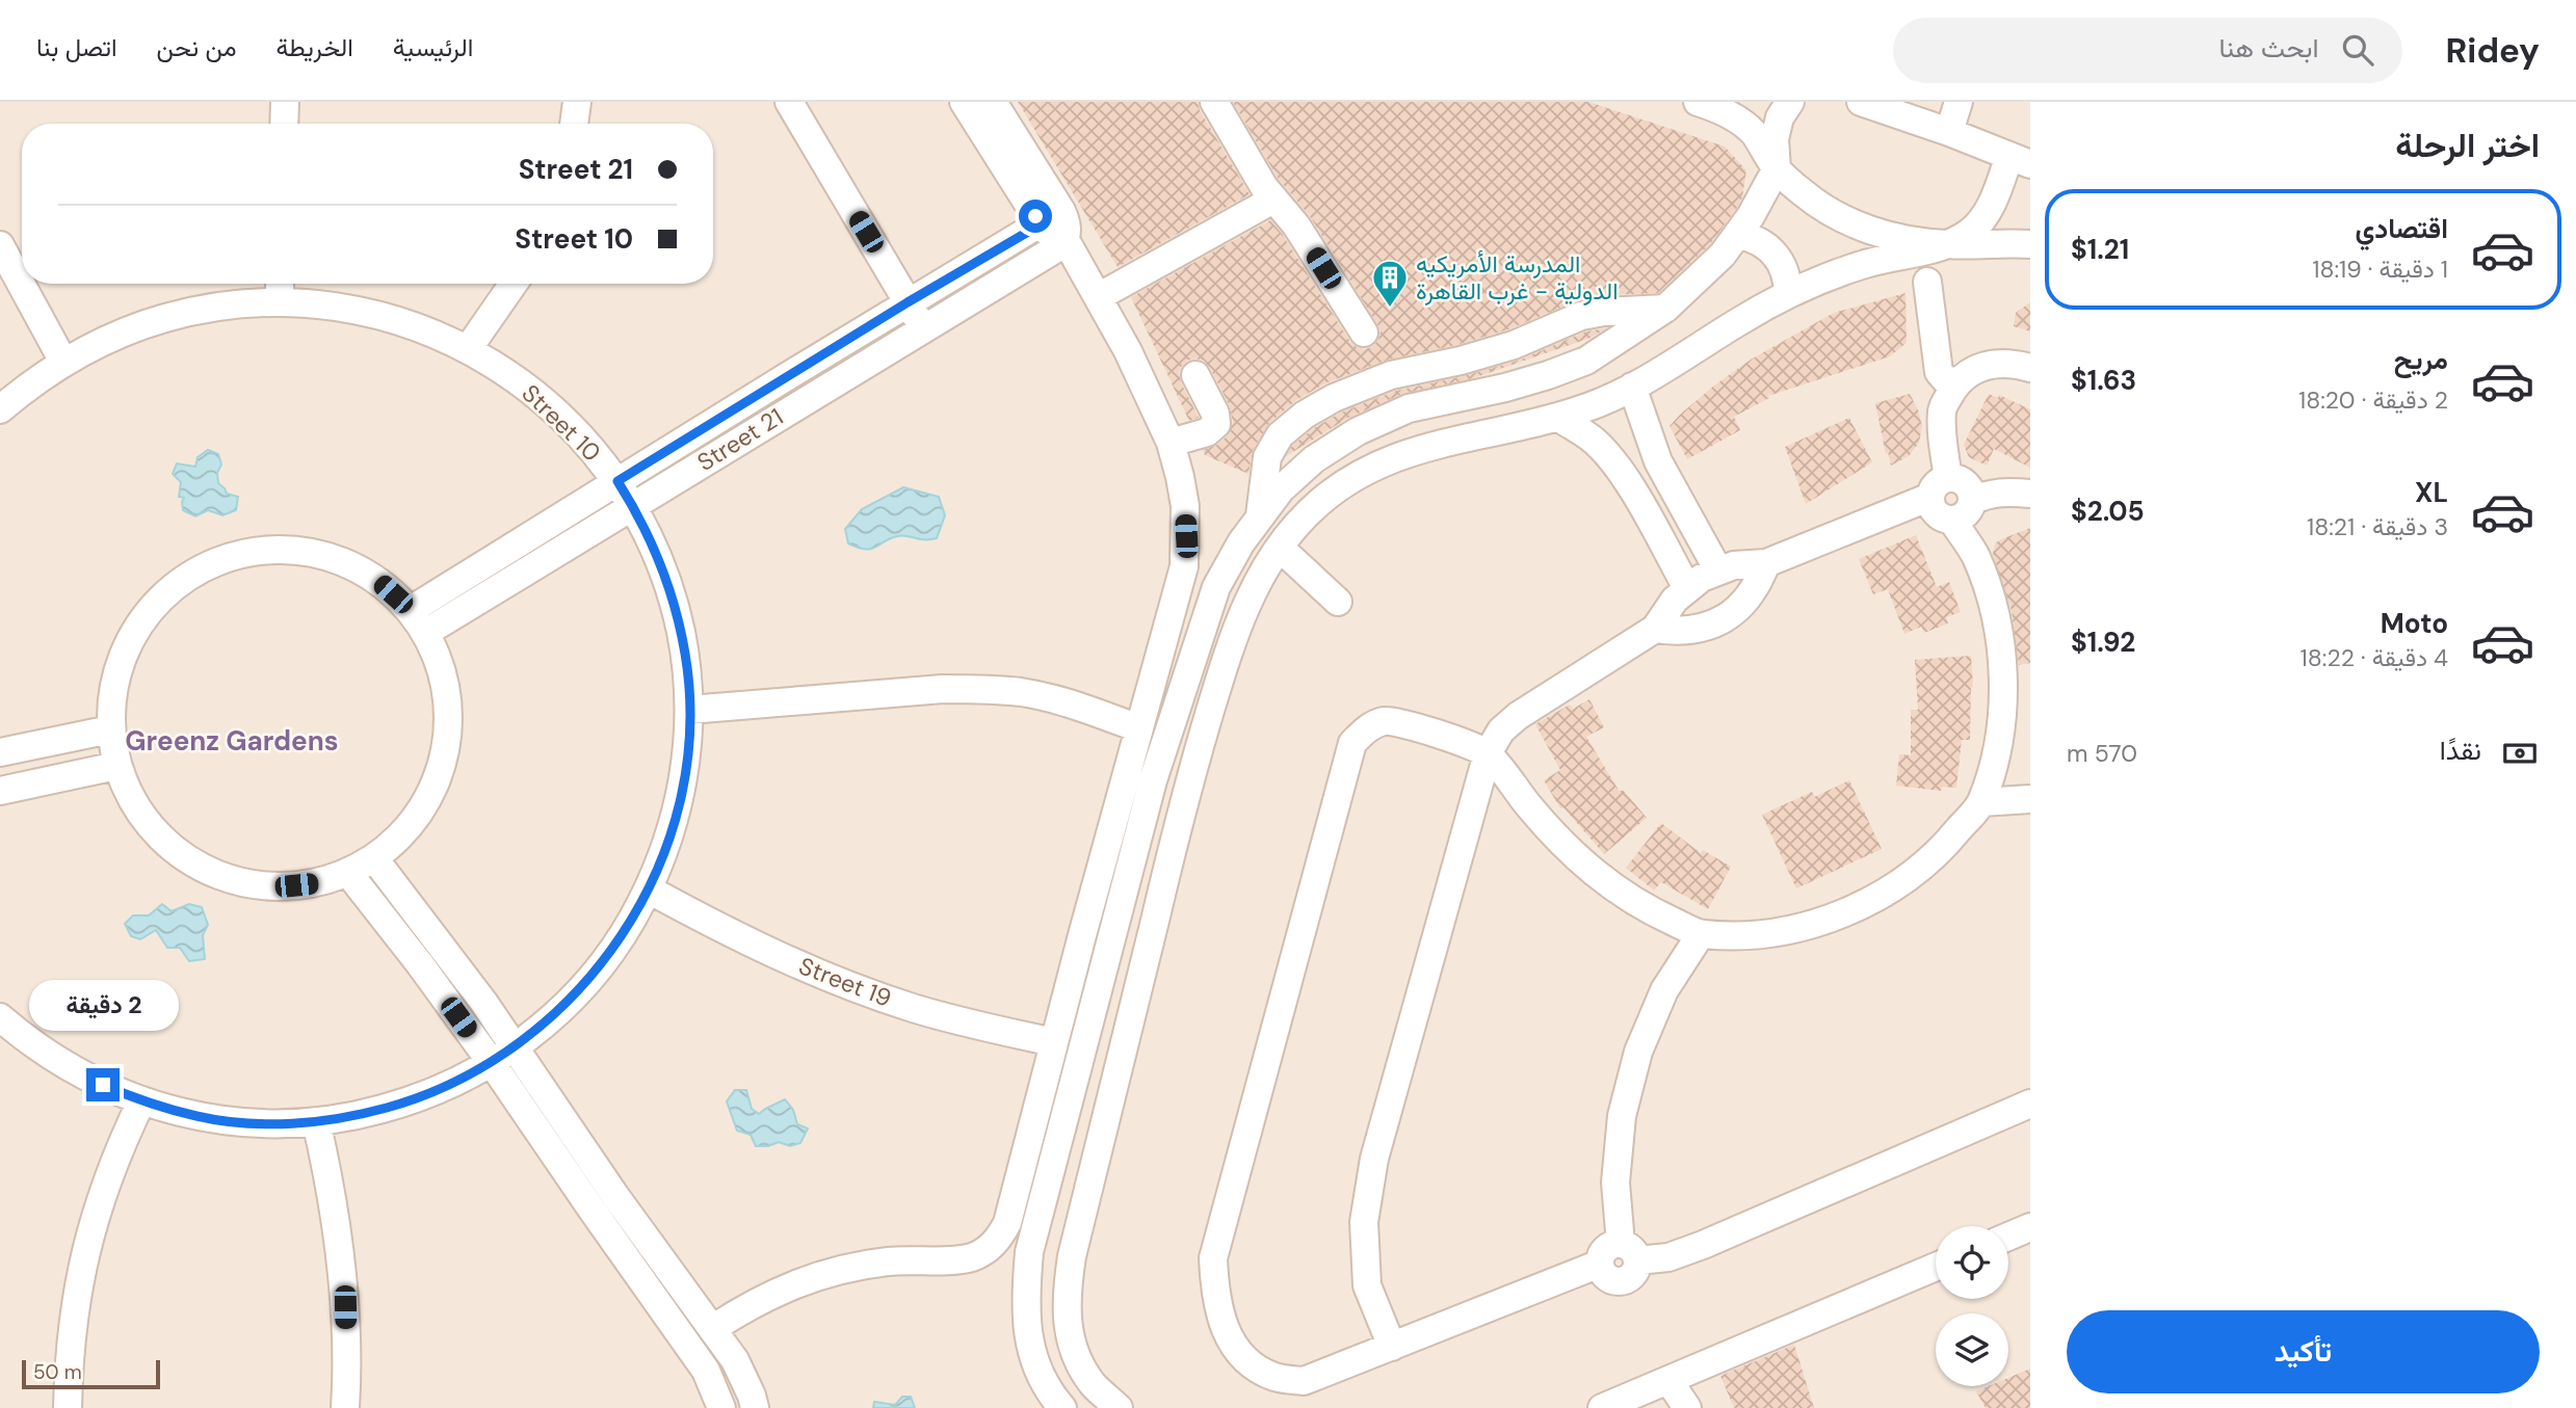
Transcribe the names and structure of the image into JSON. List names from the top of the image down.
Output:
{
  "streets": {
    "street": ["Street 10", "Street 21", "Street 19"]
  },
  "crossings": [
    ["Street 10", "Street 21"],
    ["Street 10", "Street 19"]
  ],
  "districts": ["Greenz Gardens"],
  "places": {
    "building": ["المدرسة الأمريكيه الدولية - غرب القاهرة"]
  },
  "scale_bar": "50 m",
  "page": {
    "header": "Ridey",
    "search": "ابحث هنا",
    "nav": [
      "الرئيسية",
      "الخريطة",
      "من نحن",
      "اتصل بنا"
    ],
    "heading": "اختر الرحلة",
    "banner": ["Street 21", "Street 10"],
    "list": [
      {
        "name": "اقتصادي",
        "note": "1 دقيقة · 18:19",
        "value": "$1.21"
      },
      {
        "name": "مريح",
        "note": "2 دقيقة · 18:20",
        "value": "$1.63"
      },
      {
        "name": "XL",
        "note": "3 دقيقة · 18:21",
        "value": "$2.05"
      },
      {
        "name": "Moto",
        "note": "4 دقيقة · 18:22",
        "value": "$1.92"
      }
    ],
    "pay": ["نقدًا", "570 m"],
    "bubble": "2 دقيقة",
    "buttons": "تأكيد",
    "scale": "50 m"
  }
}
